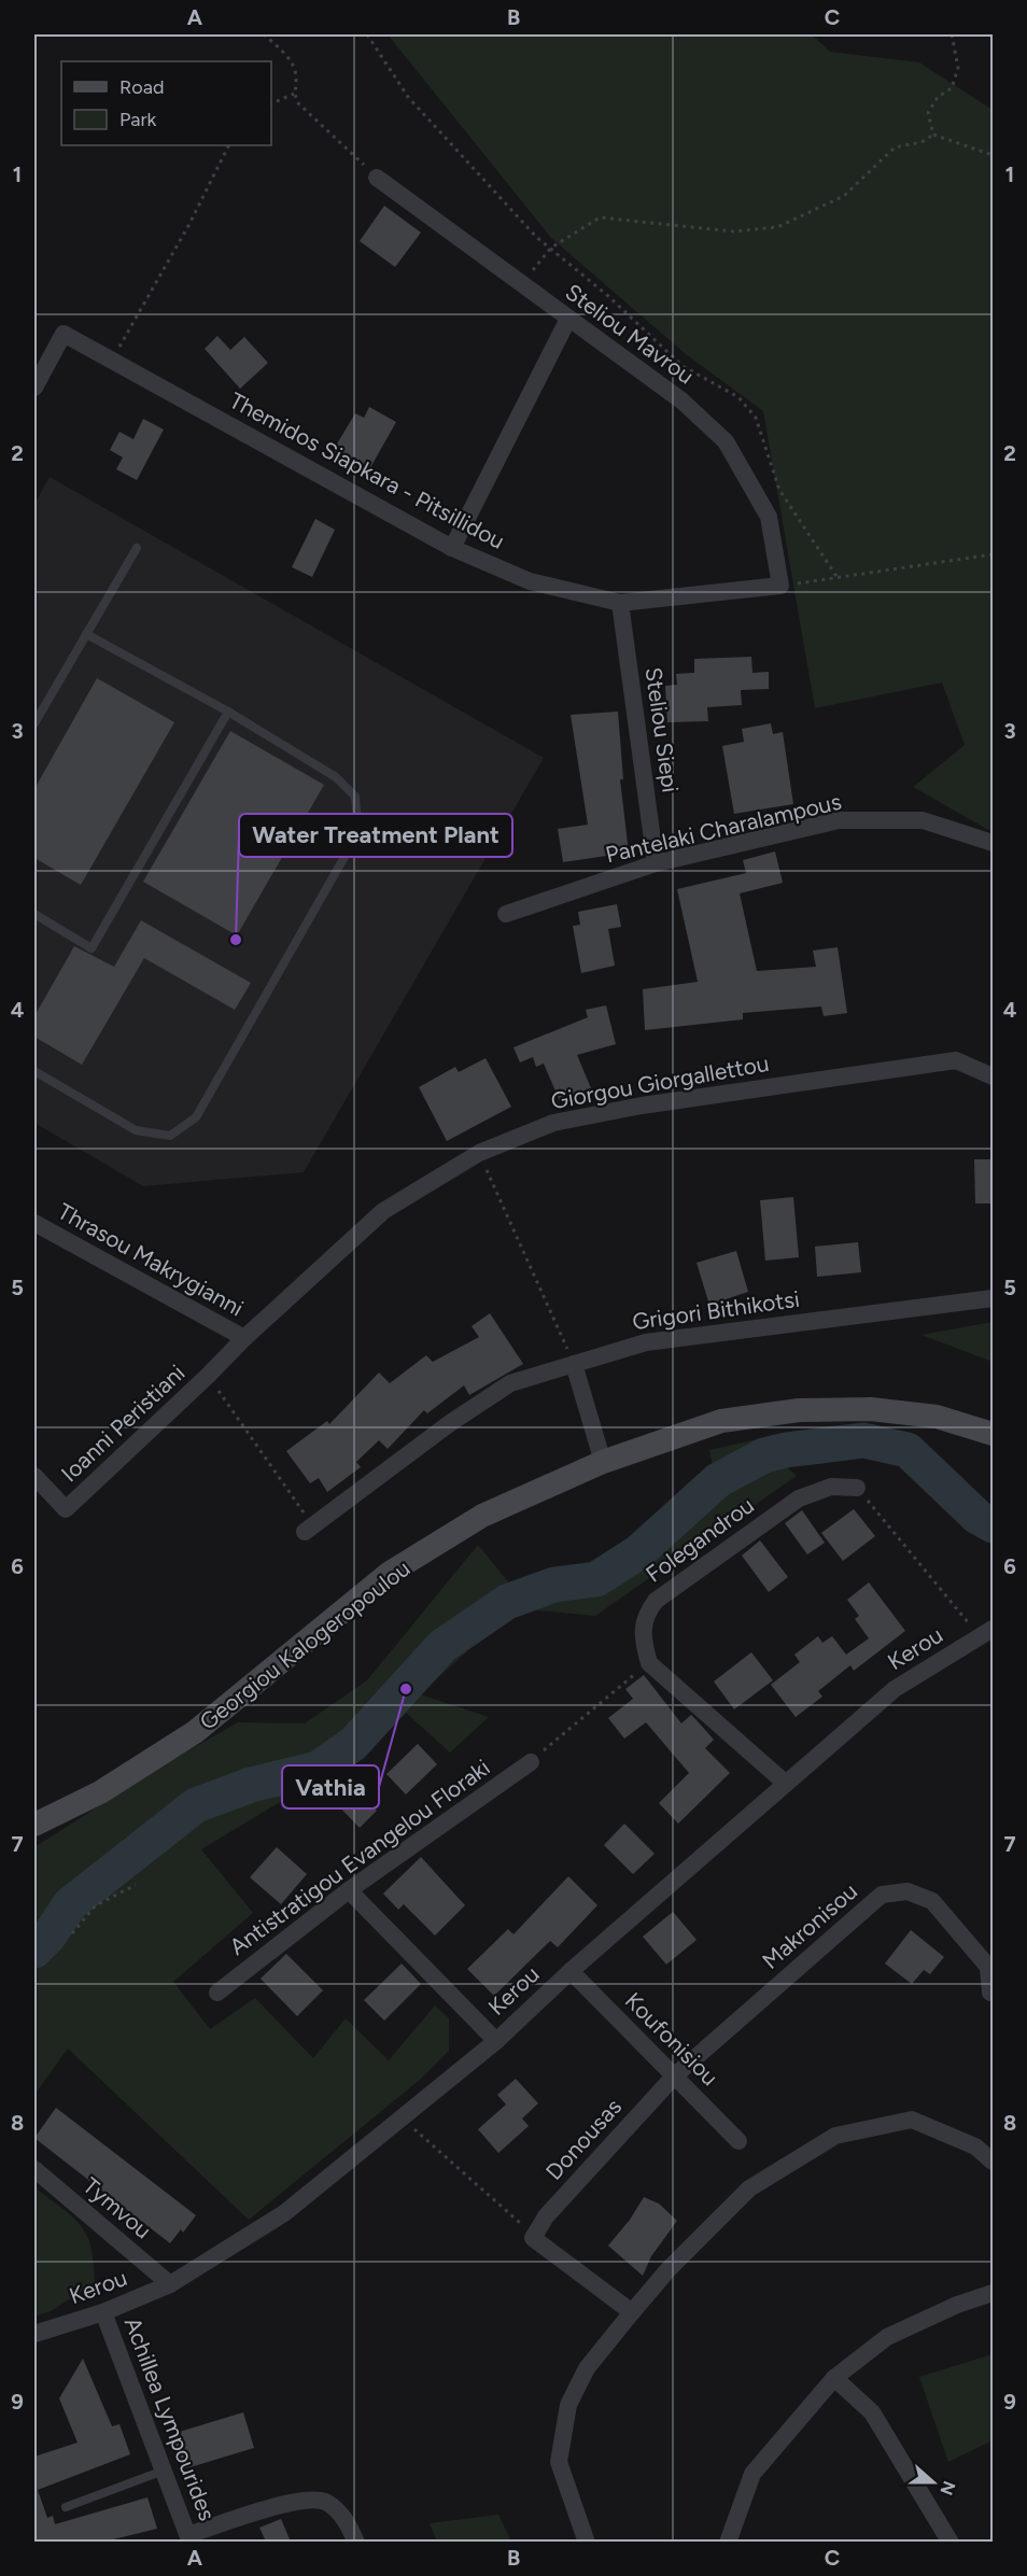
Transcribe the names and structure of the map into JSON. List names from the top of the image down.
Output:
{
  "streets": {
    "street": [
      "Steliou Mavrou",
      "Themidos Siapkara - Pitsillidou",
      "Steliou Siepi",
      "Pantelaki Charalampous",
      "Giorgou Giorgallettou",
      "Thrasou Makrygianni",
      "Grigori Bithikotsi",
      "Ioanni Peristiani",
      "Folegandrou",
      "Georgiou Kalogeropoulou",
      "Kerou",
      "Antistratigou Evangelou Floraki",
      "Makronisou",
      "Koufonisiou",
      "Donousas",
      "Tymvou",
      "Achillea Lympourides"
    ]
  },
  "crossings": [
    ["Steliou Mavrou", "Themidos Siapkara - Pitsillidou"],
    ["Themidos Siapkara - Pitsillidou", "Steliou Siepi"],
    ["Steliou Siepi", "Pantelaki Charalampous"],
    ["Giorgou Giorgallettou", "Thrasou Makrygianni"],
    ["Giorgou Giorgallettou", "Ioanni Peristiani"],
    ["Thrasou Makrygianni", "Ioanni Peristiani"],
    ["Kerou", "Koufonisiou"],
    ["Kerou", "Tymvou"],
    ["Kerou", "Achillea Lympourides"],
    ["Makronisou", "Koufonisiou"],
    ["Makronisou", "Donousas"],
    ["Koufonisiou", "Donousas"]
  ],
  "places": ["Water Treatment Plant", "Vathia"],
  "legend": ["Road", "Park"],
  "north": "right",
  "grid": {
    "columns": ["A", "B", "C"],
    "rows": [
      "1",
      "2",
      "3",
      "4",
      "5",
      "6",
      "7",
      "8",
      "9"
    ]
  }
}
